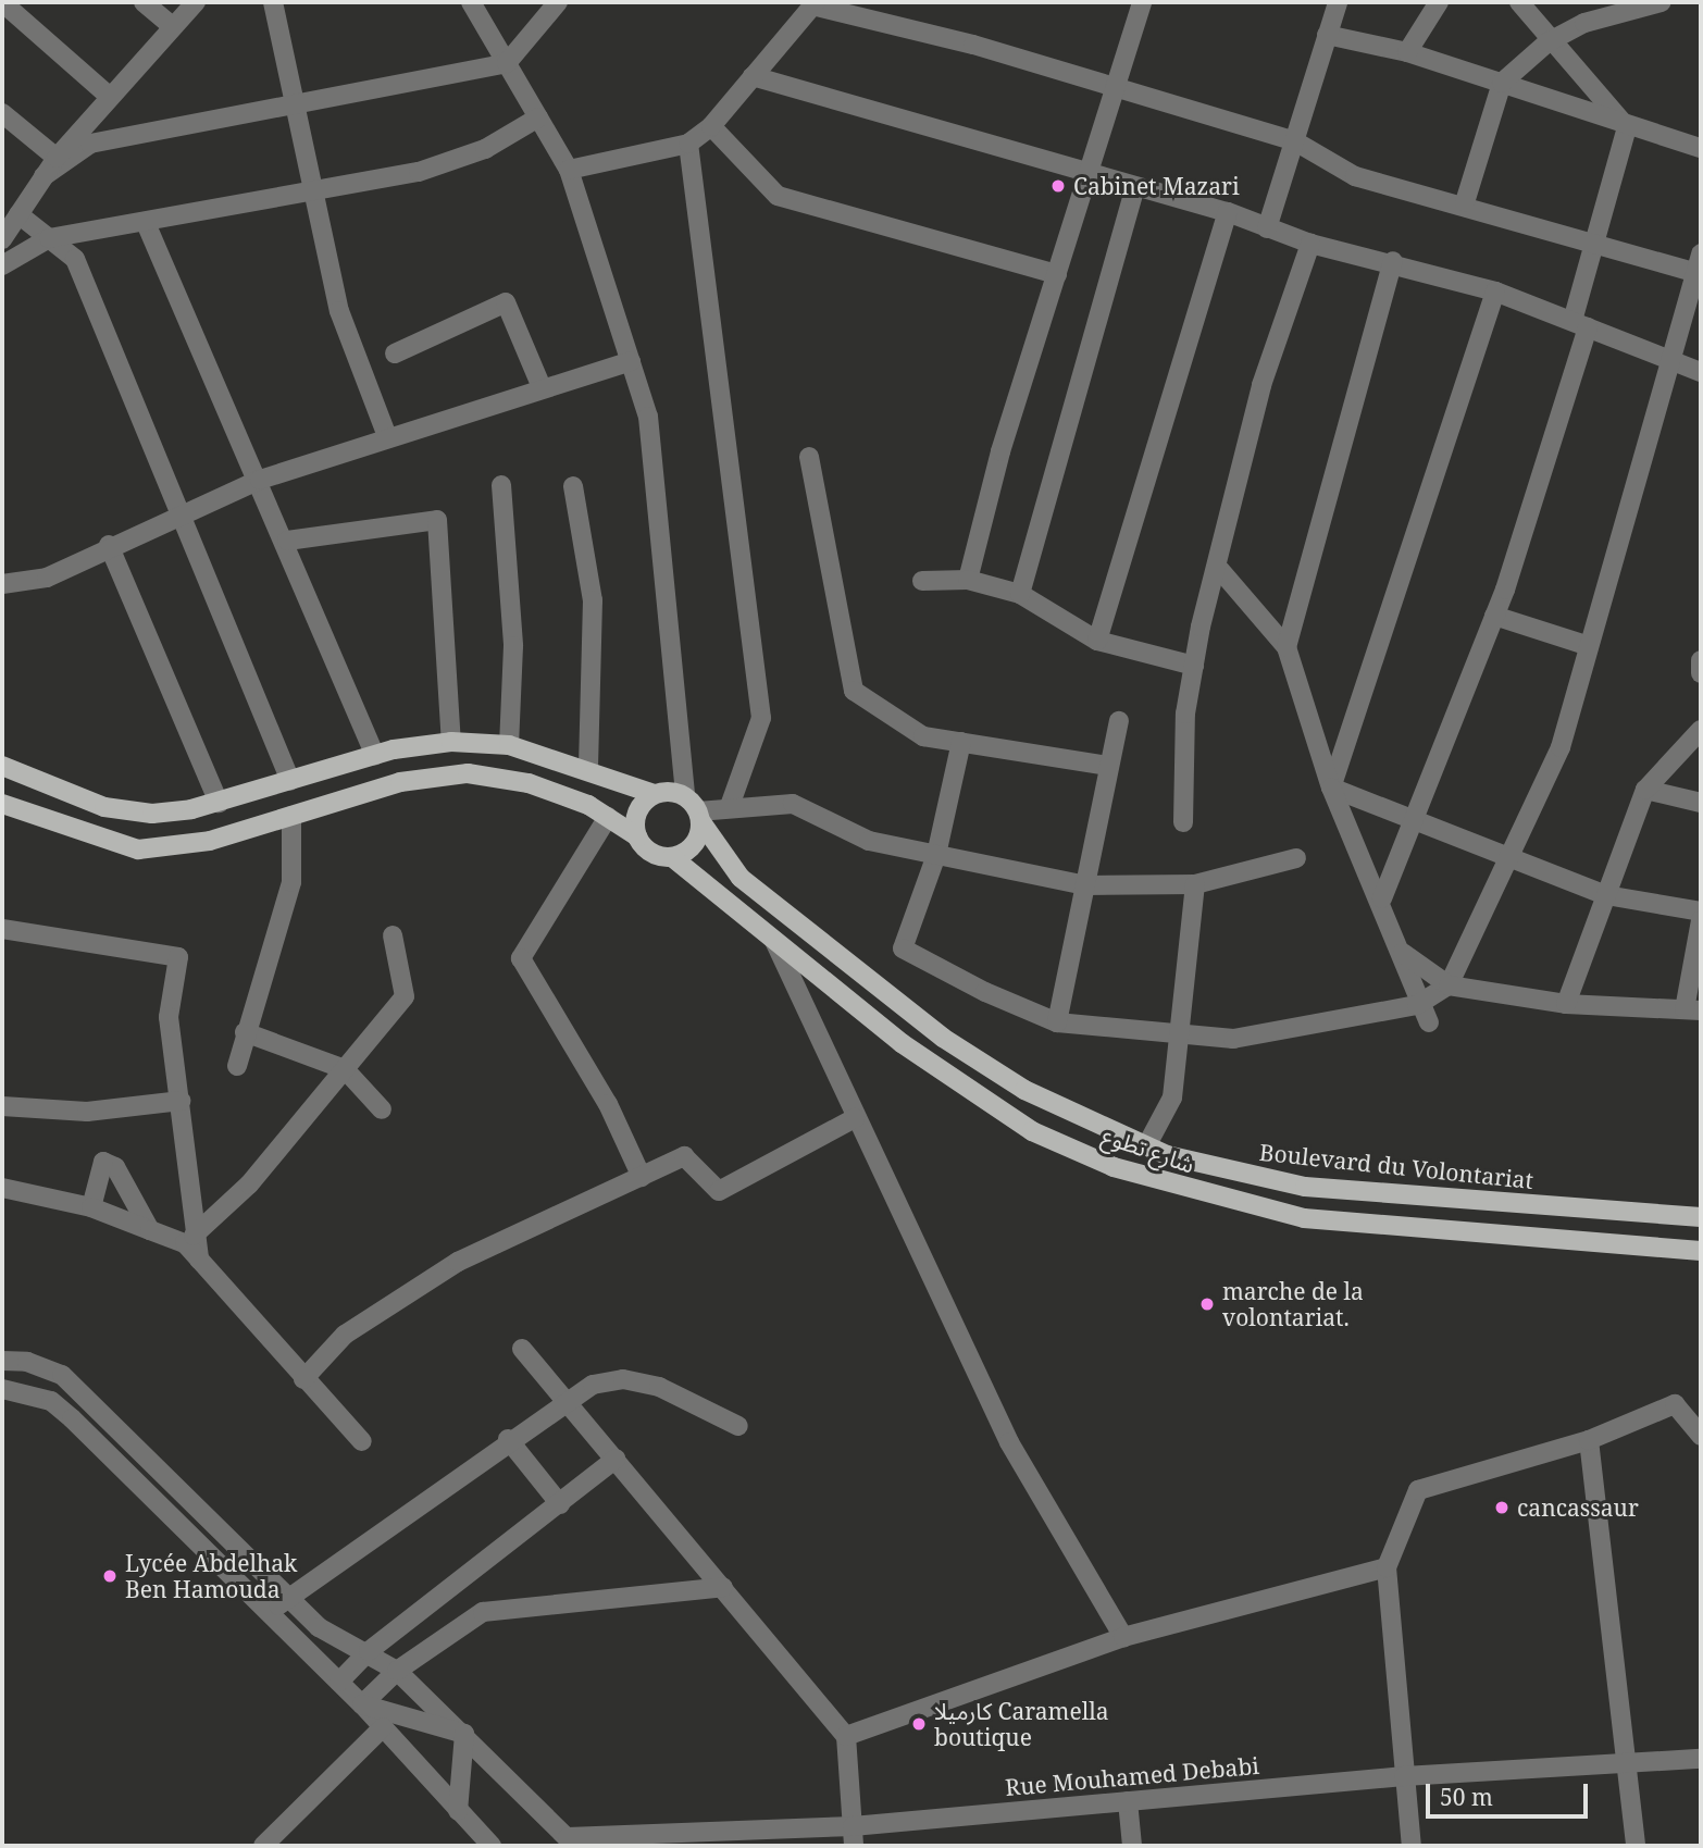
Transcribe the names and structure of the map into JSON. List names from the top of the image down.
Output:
{
  "streets": {
    "main road": ["شارع تطوع", "Boulevard du Volontariat"],
    "street": ["Rue Mouhamed Debabi"]
  },
  "crossings": [
    ["شارع تطوع", "Boulevard du Volontariat"]
  ],
  "places": [
    "Cabinet Mazari",
    "marche de la volontariat.",
    "cancassaur",
    "Lycée Abdelhak Ben Hamouda",
    "كارميلا Caramella boutique"
  ],
  "scale_bar": "50 m"
}
